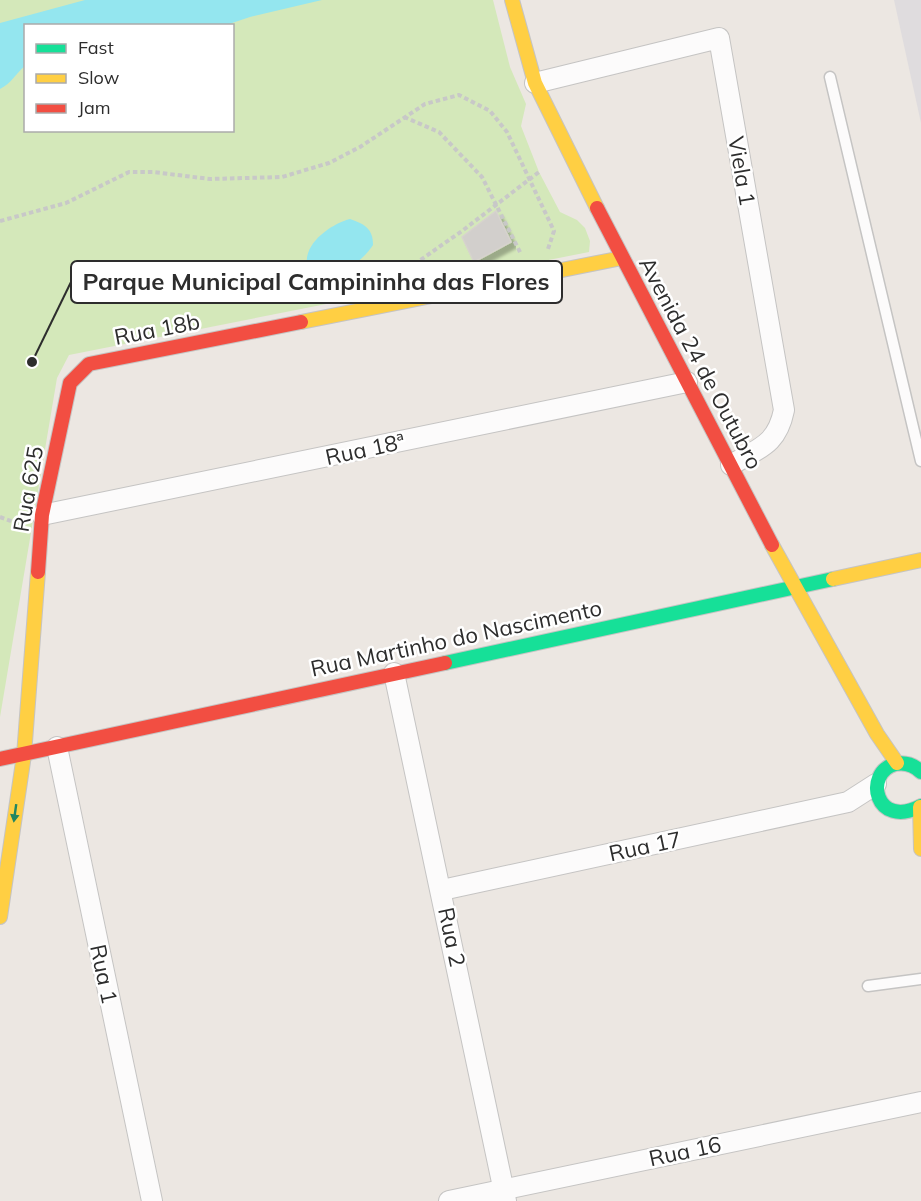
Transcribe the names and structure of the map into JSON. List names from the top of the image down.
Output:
{
  "streets": {
    "street": [
      "Viela 1",
      "Rua 18b",
      "Avenida 24 de Outubro",
      "Rua 18ª",
      "Rua 625",
      "Rua Martinho do Nascimento",
      "Rua 17",
      "Rua 2",
      "Rua 1",
      "Rua 16"
    ]
  },
  "crossings": [
    ["Viela 1", "Avenida 24 de Outubro"],
    ["Rua 18b", "Avenida 24 de Outubro"],
    ["Rua 18b", "Rua 625"],
    ["Avenida 24 de Outubro", "Rua 18ª"],
    ["Avenida 24 de Outubro", "Rua Martinho do Nascimento"],
    ["Avenida 24 de Outubro", "Rua 17"],
    ["Rua 18ª", "Rua 625"],
    ["Rua 625", "Rua Martinho do Nascimento"],
    ["Rua Martinho do Nascimento", "Rua 2"],
    ["Rua Martinho do Nascimento", "Rua 1"],
    ["Rua 17", "Rua 2"],
    ["Rua 2", "Rua 16"]
  ],
  "places": ["Parque Municipal Campininha das Flores"],
  "legend": ["Fast", "Slow", "Jam"]
}
